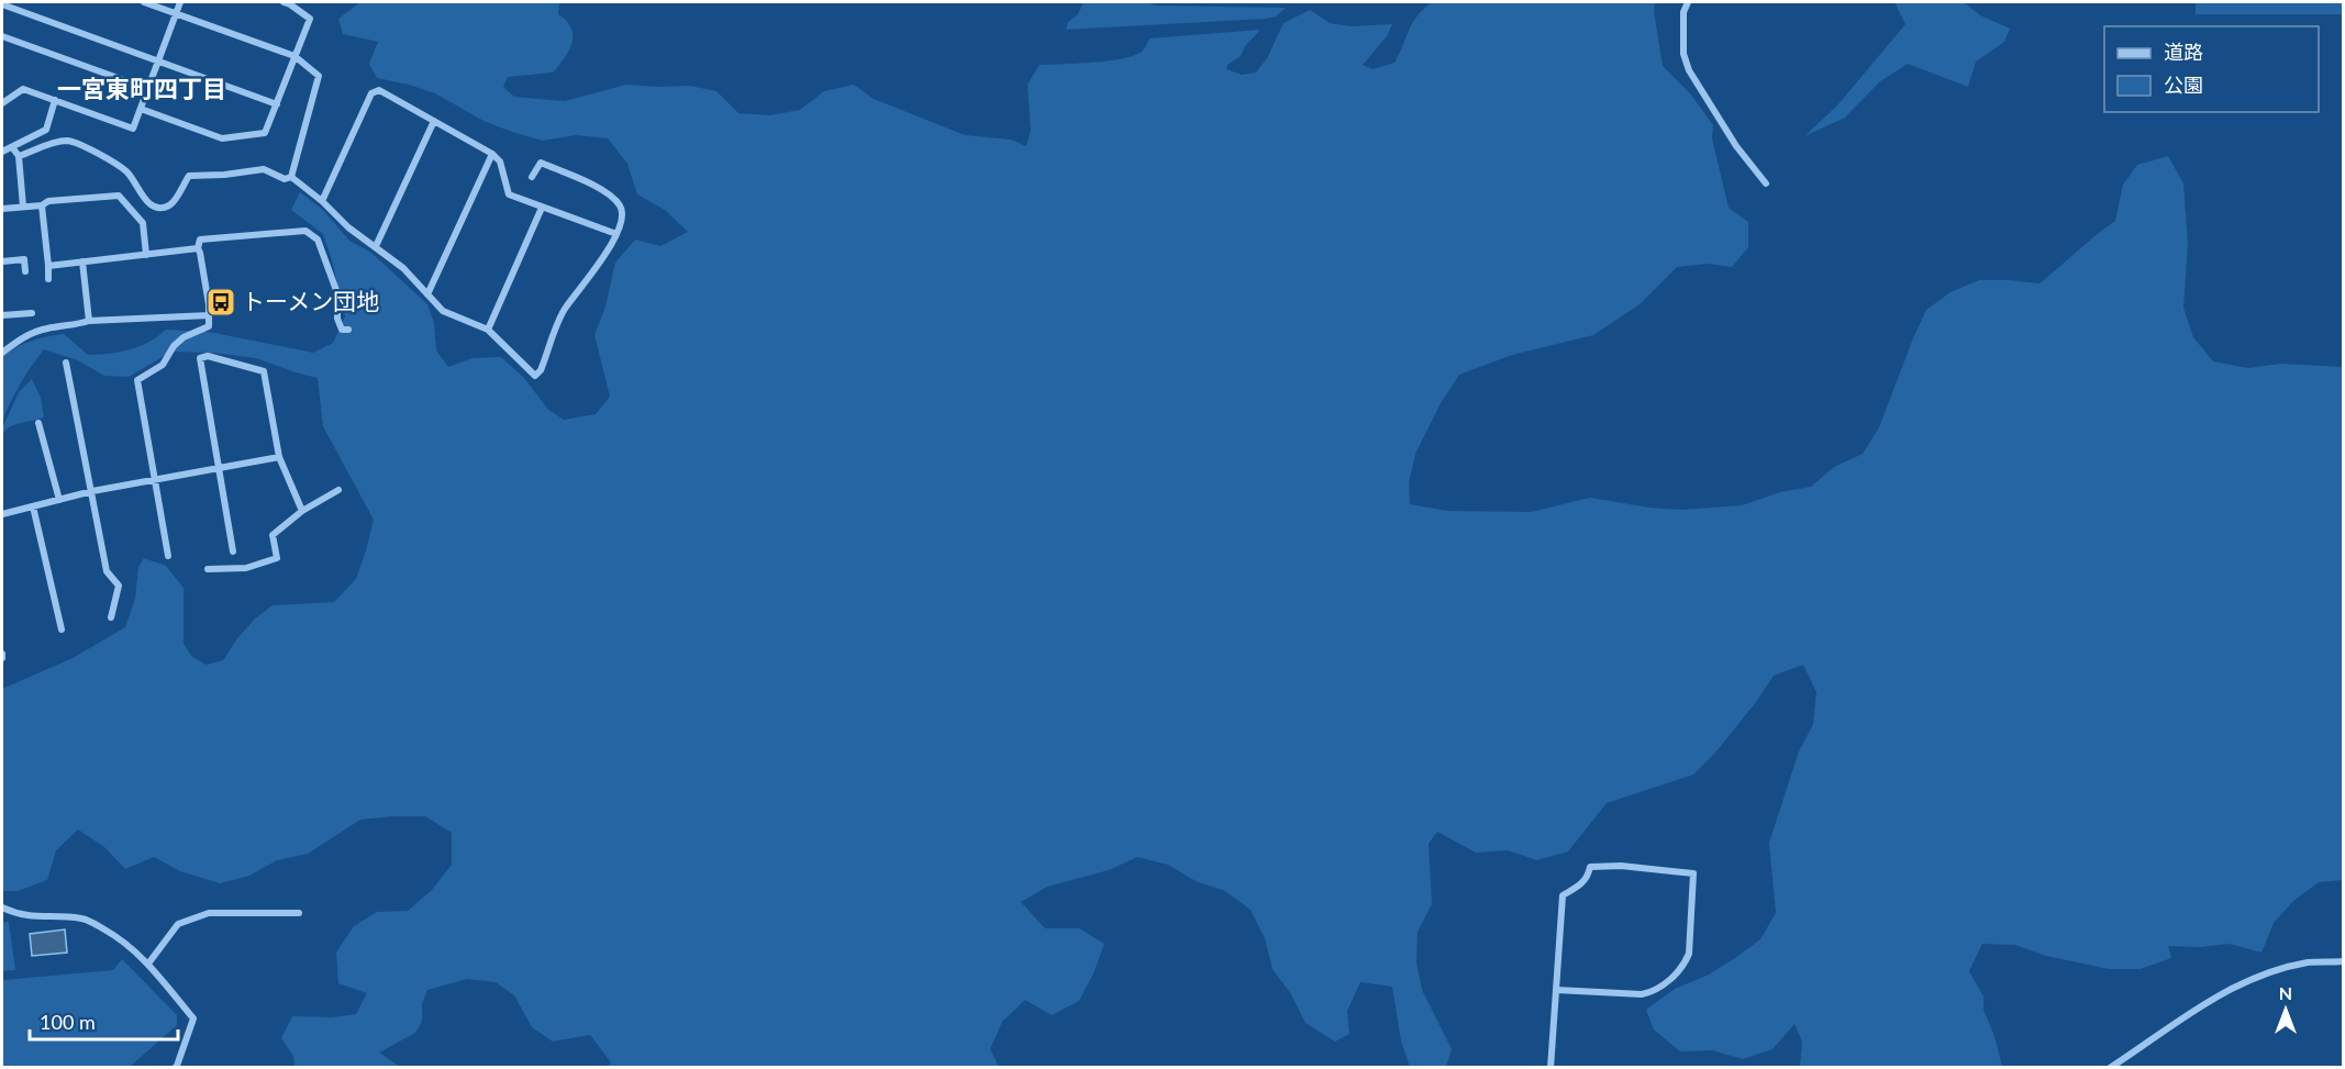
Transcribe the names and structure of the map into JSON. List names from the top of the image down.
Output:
{
  "districts": ["一宮東町四丁目"],
  "places": {
    "bus stop": ["トーメン団地"]
  },
  "legend": ["道路", "公園"],
  "scale_bar": "100 m",
  "north": "top"
}
